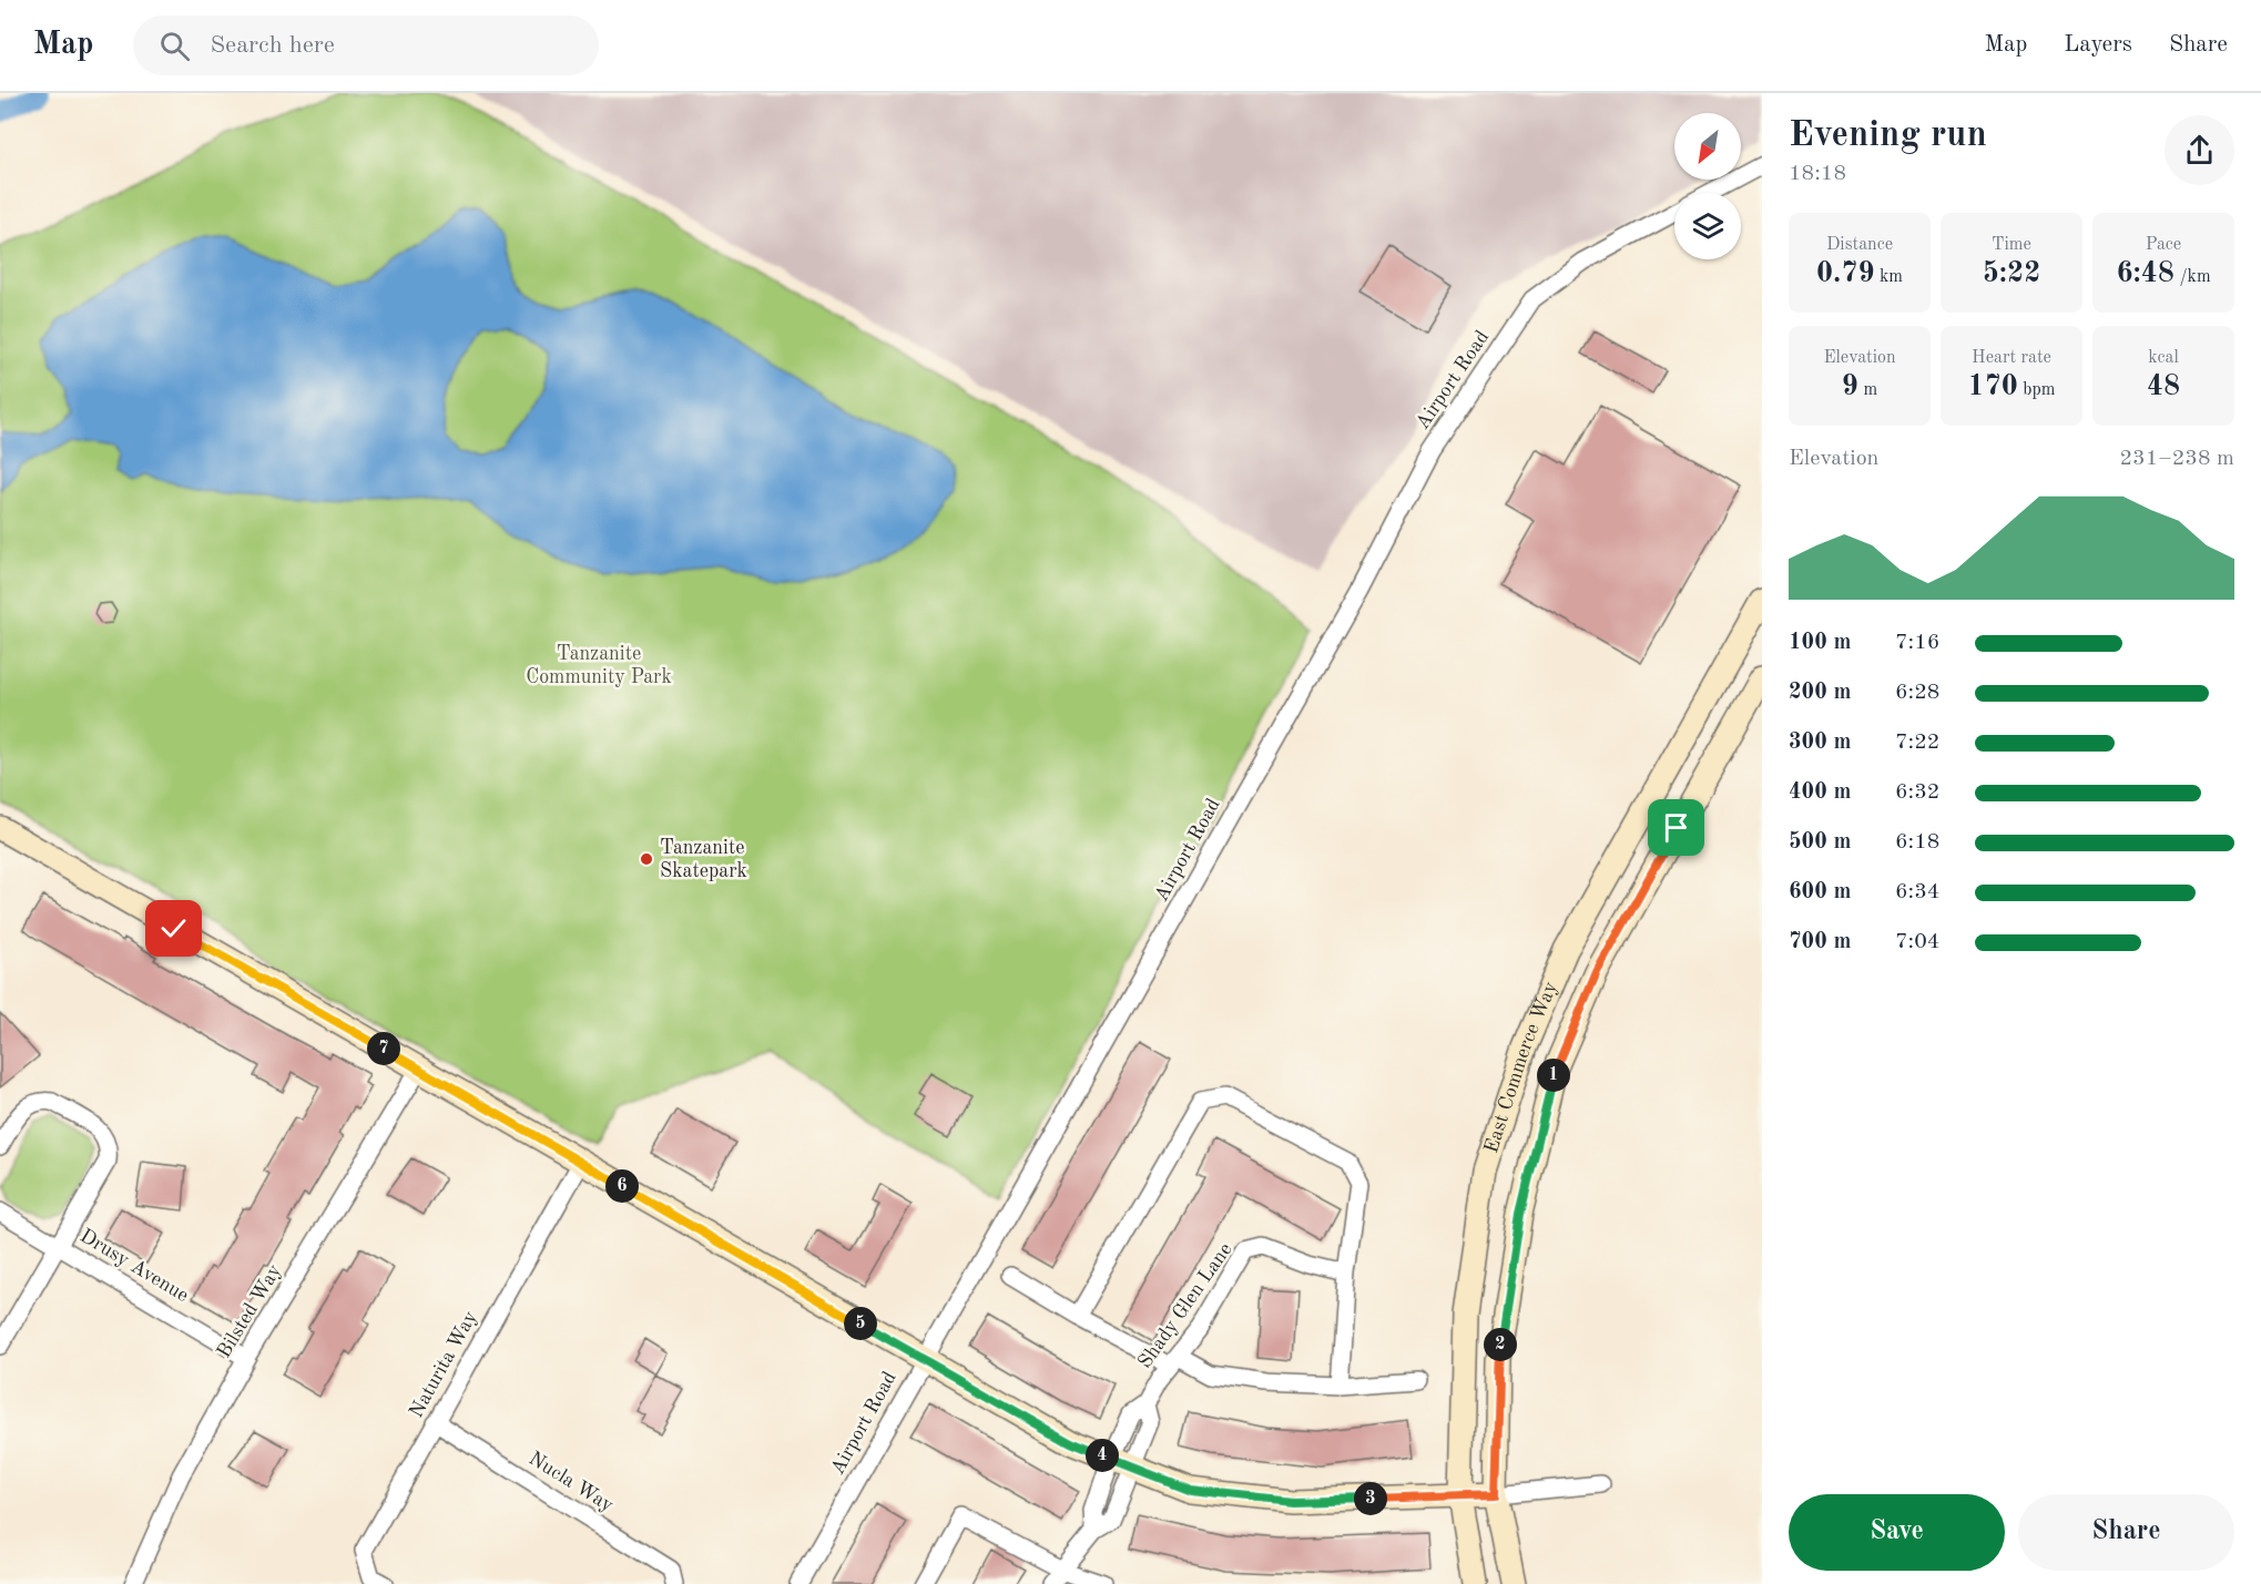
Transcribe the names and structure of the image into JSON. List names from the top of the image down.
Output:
{
  "streets": {
    "main road": ["East Commerce Way"],
    "street": [
      "Airport Road",
      "Drusy Avenue",
      "Shady Glen Lane",
      "Bilsted Way",
      "Naturita Way",
      "Nucla Way"
    ]
  },
  "crossings": [
    ["Drusy Avenue", "Bilsted Way"],
    ["Naturita Way", "Nucla Way"]
  ],
  "parks": ["Tanzanite Community Park"],
  "places": ["Tanzanite Skatepark"],
  "north": "bottom left",
  "page": {
    "header": "Map",
    "search": "Search here",
    "nav": ["Map", "Layers", "Share"],
    "heading": ["Evening run", "18:18"],
    "stats": [
      ["Distance", "0.79 km"],
      ["Time", "5:22"],
      ["Pace", "6:48 /km"],
      ["Elevation", "9 m"],
      ["Heart rate", "170 bpm"],
      ["kcal", "48"]
    ],
    "chart": ["Elevation", "231–238 m"],
    "list": [
      {
        "name": "100 m",
        "note": "7:16"
      },
      {
        "name": "200 m",
        "note": "6:28"
      },
      {
        "name": "300 m",
        "note": "7:22"
      },
      {
        "name": "400 m",
        "note": "6:32"
      },
      {
        "name": "500 m",
        "note": "6:18"
      },
      {
        "name": "600 m",
        "note": "6:34"
      },
      {
        "name": "700 m",
        "note": "7:04"
      }
    ],
    "pins": [
      "7",
      "1",
      "6",
      "5",
      "2",
      "4",
      "3"
    ],
    "buttons": ["Save", "Share"]
  }
}
